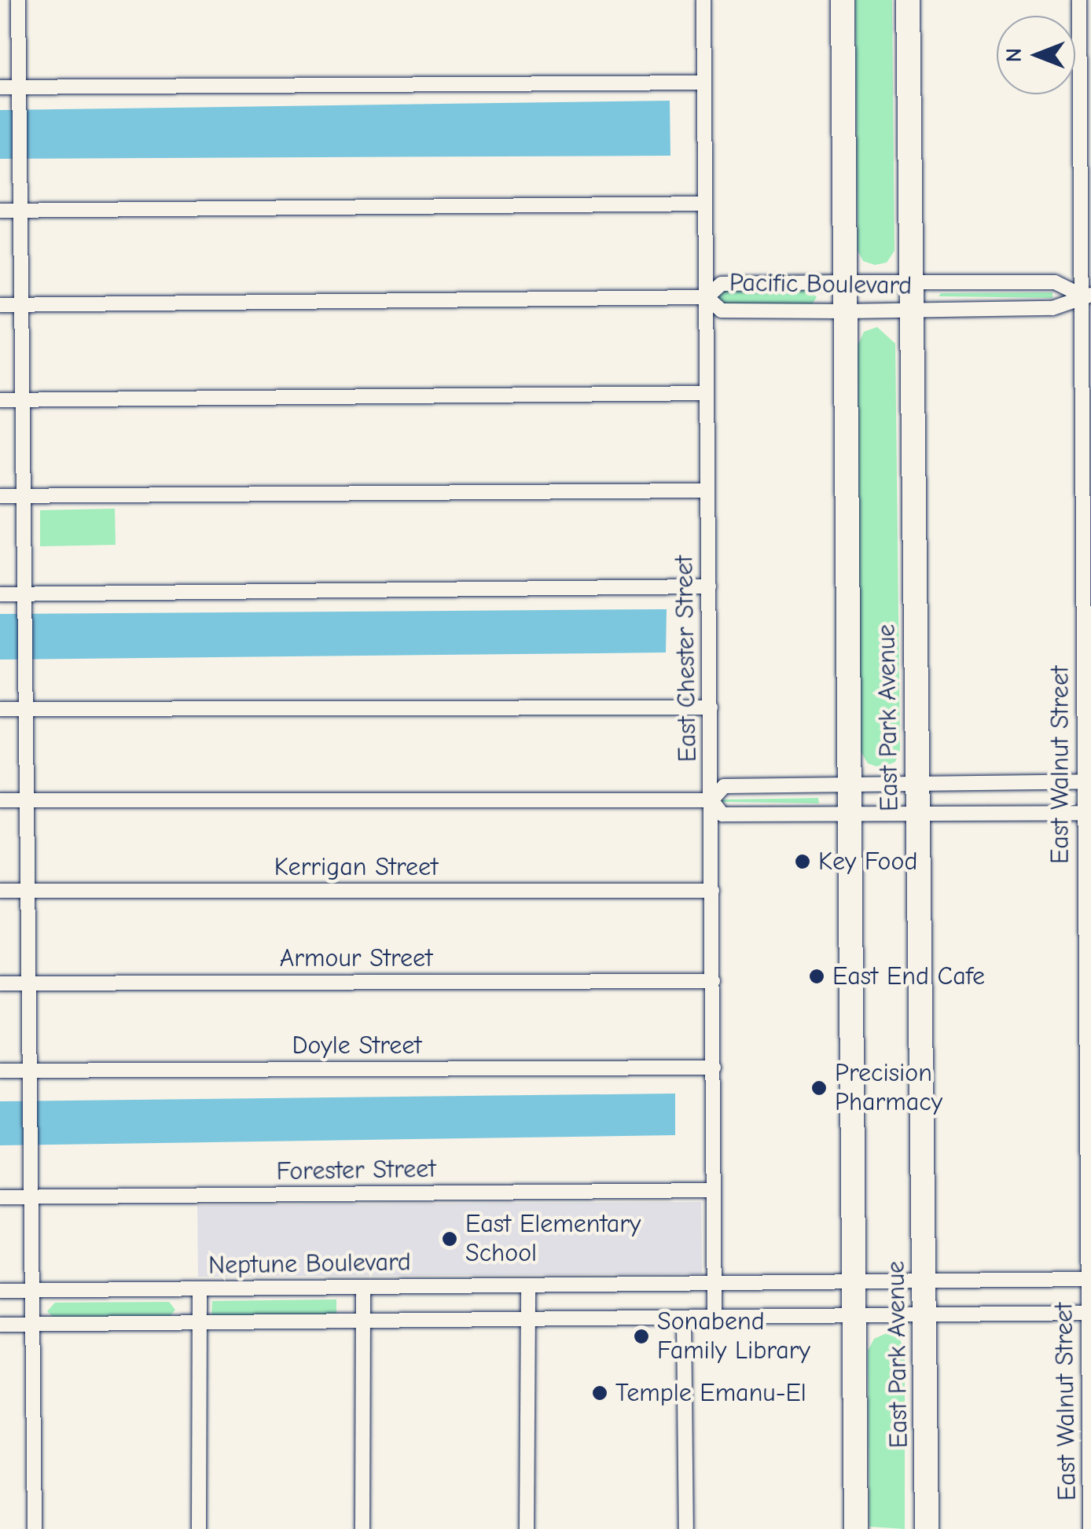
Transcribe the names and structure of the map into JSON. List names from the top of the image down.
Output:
{
  "streets": {
    "highway": ["East Park Avenue"],
    "street": [
      "Pacific Boulevard",
      "East Chester Street",
      "East Walnut Street",
      "Kerrigan Street",
      "Armour Street",
      "Doyle Street",
      "Forester Street",
      "Neptune Boulevard"
    ]
  },
  "crossings": [
    ["Pacific Boulevard", "East Chester Street"],
    ["Pacific Boulevard", "East Park Avenue"],
    ["Pacific Boulevard", "East Walnut Street"],
    ["East Chester Street", "Kerrigan Street"],
    ["East Chester Street", "Armour Street"],
    ["East Chester Street", "Doyle Street"],
    ["East Chester Street", "Forester Street"],
    ["East Chester Street", "Neptune Boulevard"],
    ["East Park Avenue", "Neptune Boulevard"],
    ["East Walnut Street", "Neptune Boulevard"]
  ],
  "places": [
    "Key Food",
    "East End Cafe",
    "Precision Pharmacy",
    "East Elementary School",
    "Sonabend Family Library",
    "Temple Emanu-El"
  ],
  "north": "left"
}
